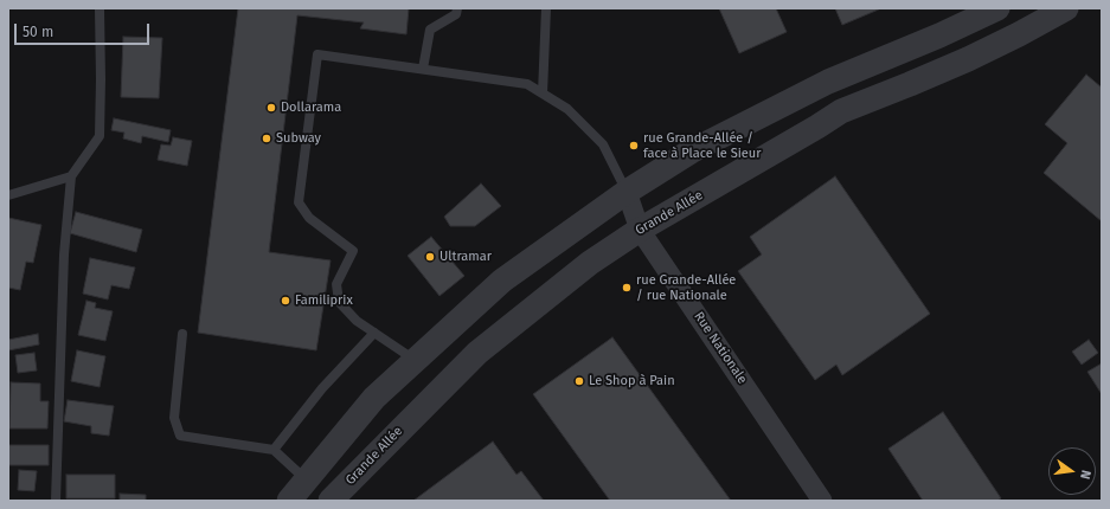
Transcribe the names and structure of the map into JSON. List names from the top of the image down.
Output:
{
  "streets": {
    "street": ["Grande Allée", "Rue Nationale"]
  },
  "crossings": [
    ["Grande Allée", "Rue Nationale"]
  ],
  "places": [
    "Dollarama",
    "Subway",
    "rue Grande-Allée / face à Place le Sieur",
    "Ultramar",
    "rue Grande-Allée / rue Nationale",
    "Familiprix",
    "Le Shop à Pain"
  ],
  "scale_bar": "50 m",
  "north": "right"
}
